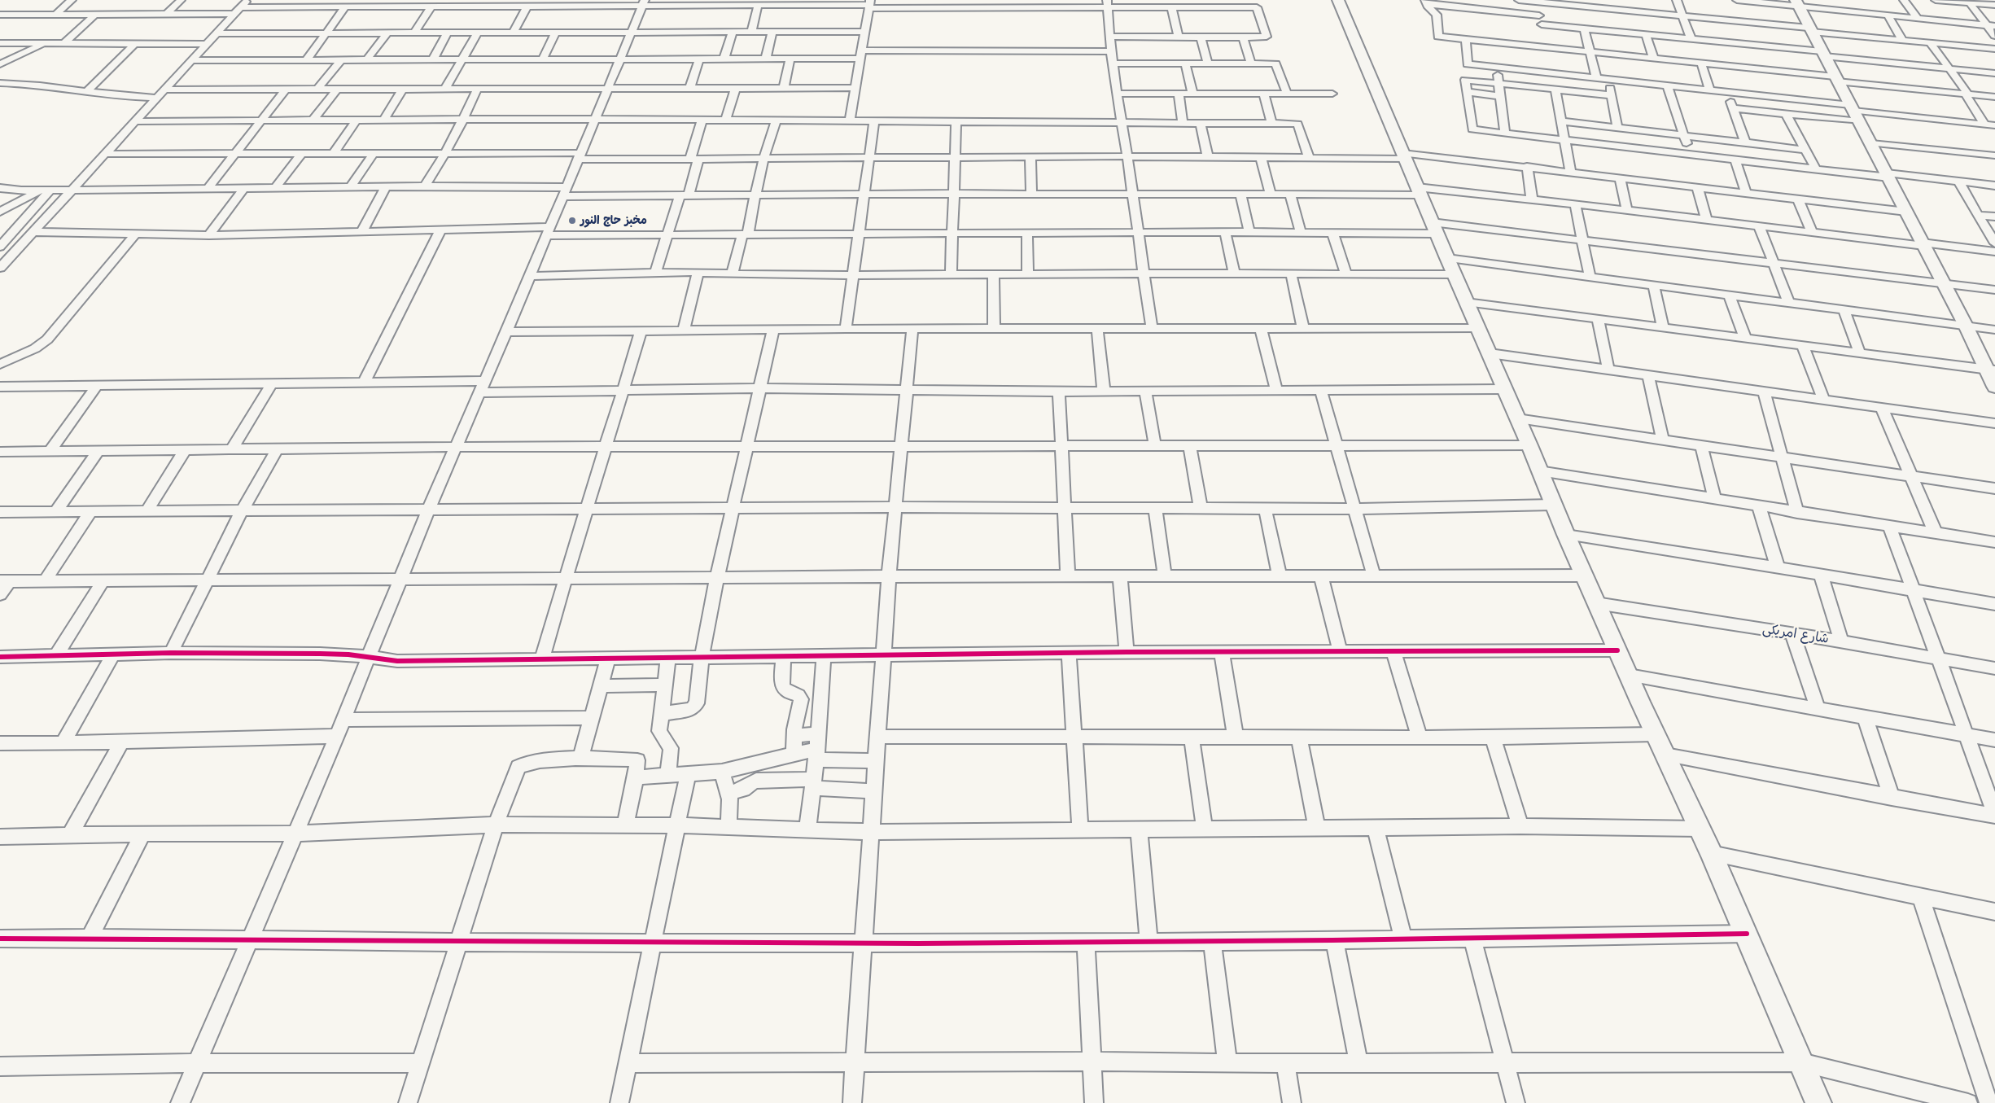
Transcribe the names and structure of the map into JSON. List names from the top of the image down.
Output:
{
  "streets": {
    "street": ["شارع امريكى"]
  },
  "places": ["مخبز حاج النور"]
}
